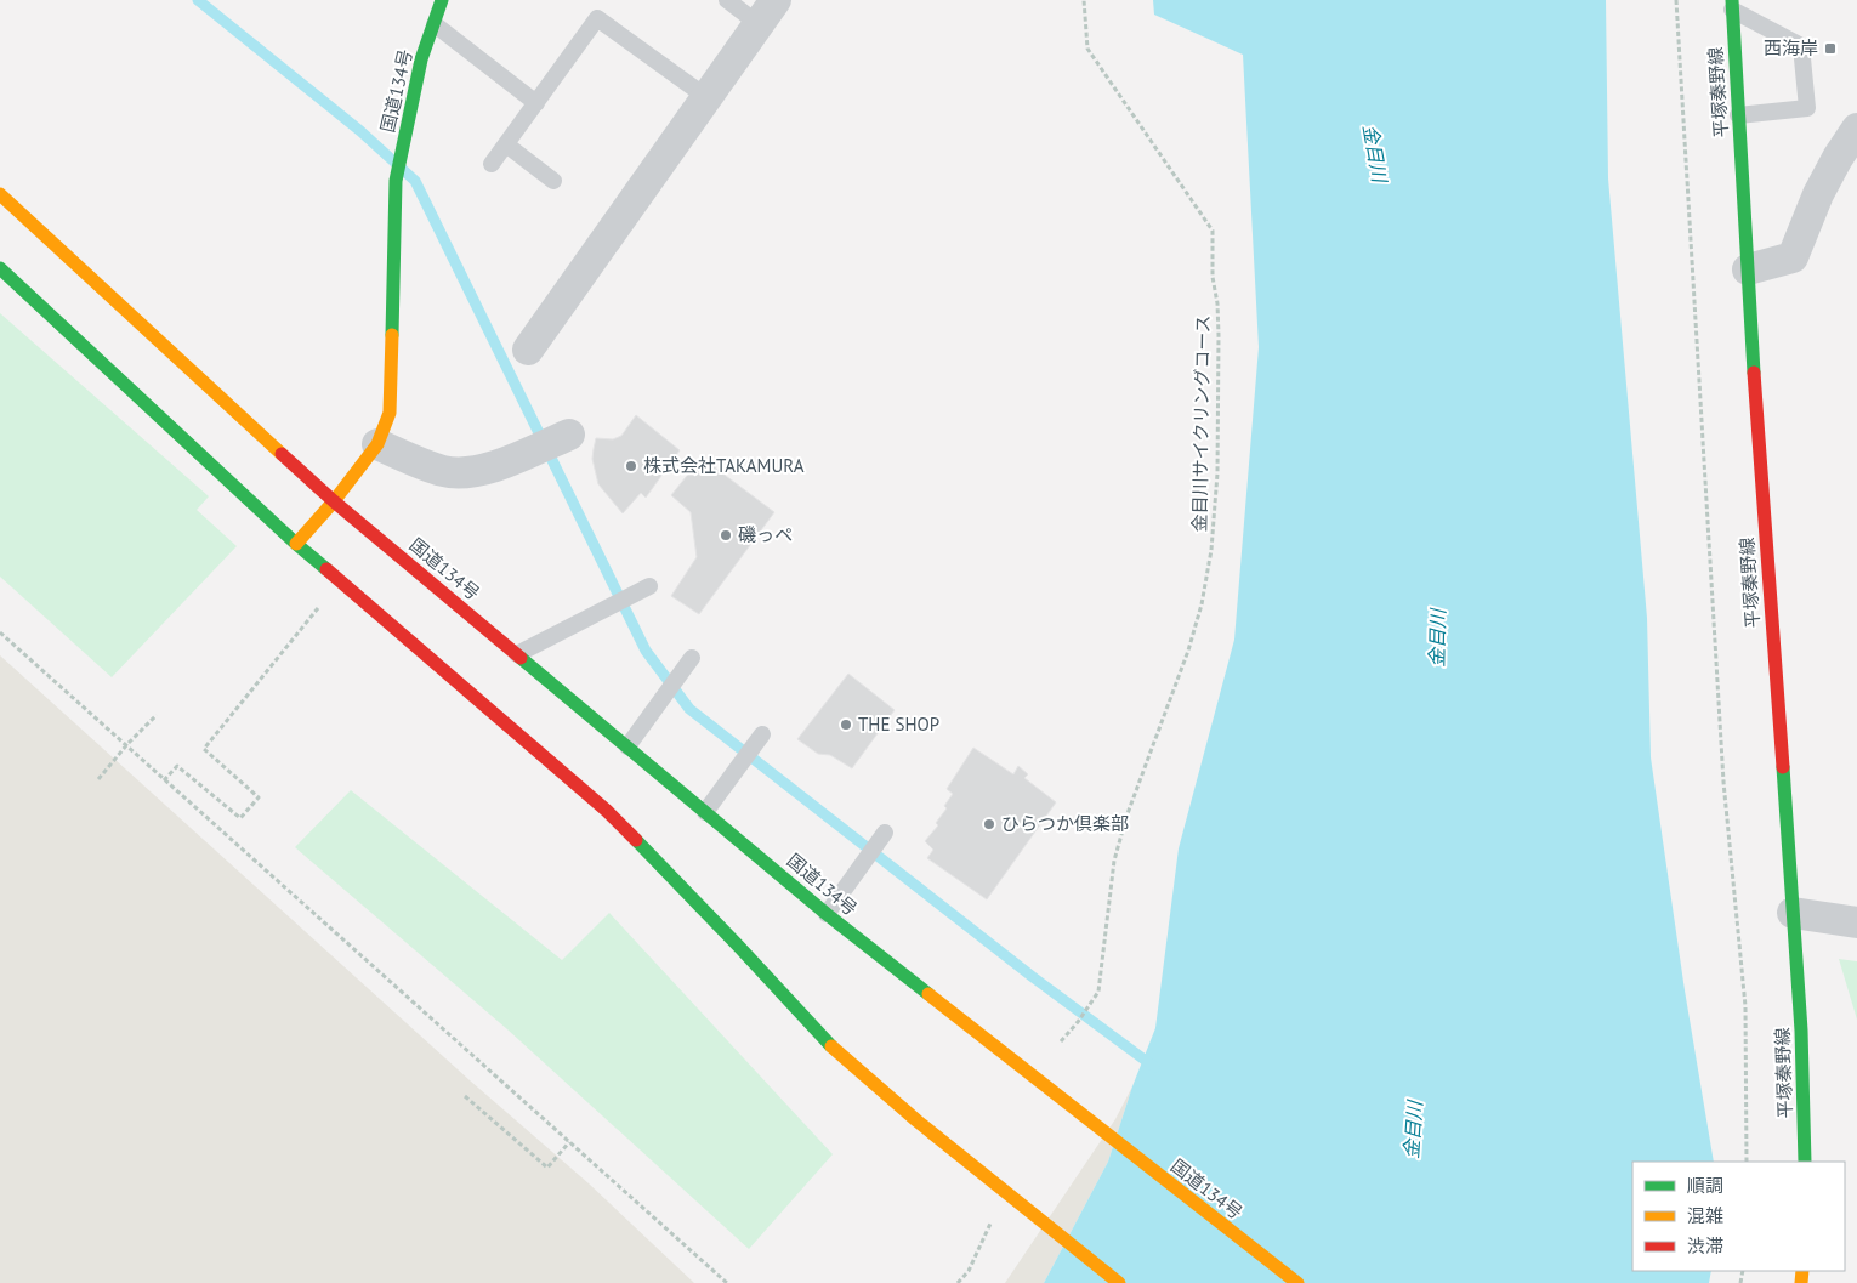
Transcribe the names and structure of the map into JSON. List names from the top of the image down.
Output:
{
  "streets": {
    "main road": ["国道134号", "平塚秦野線"],
    "path": ["金目川サイクリングコース"]
  },
  "water": ["金目川"],
  "places": {
    "transit": ["西海岸"],
    "other": [
      "株式会社TAKAMURA",
      "磯っペ",
      "THE SHOP",
      "ひらつか倶楽部"
    ]
  },
  "legend": ["順調", "混雑", "渋滞"]
}
